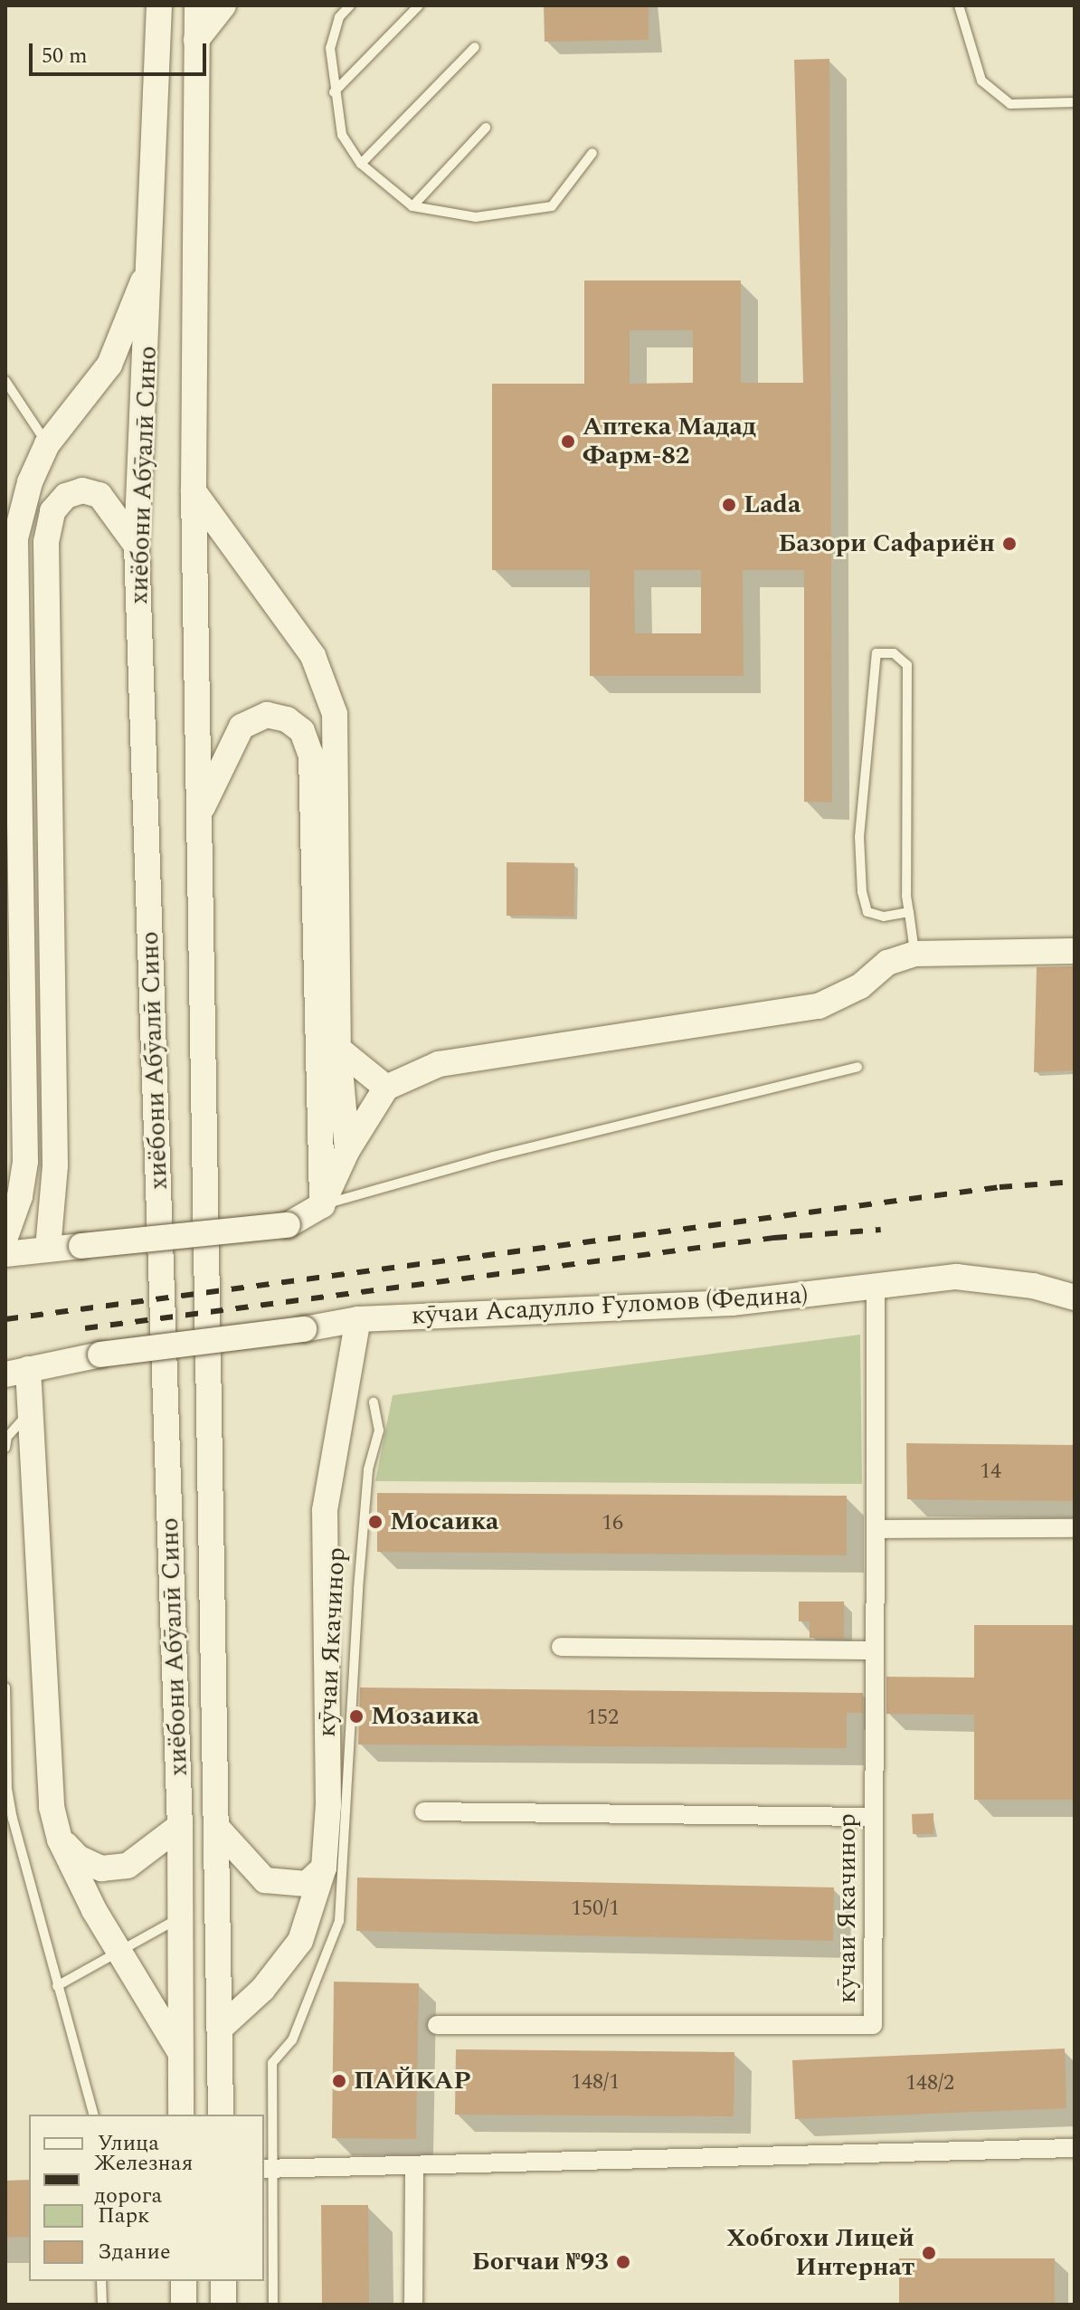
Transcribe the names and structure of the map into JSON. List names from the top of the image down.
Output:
{
  "streets": {
    "main road": ["хиёбони Абӯалӣ Сино", "кӯчаи Асадулло Ғуломов (Федина)"],
    "street": ["кӯчаи Якачинор"]
  },
  "crossings": [
    ["кӯчаи Асадулло Ғуломов (Федина)", "кӯчаи Якачинор"]
  ],
  "places": [
    "Аптека Мадад Фарм-82",
    "Lada",
    "Базори Сафариён",
    "Мосаика",
    "Мозаика",
    "ПАЙКАР",
    "Хобгохи Лицей Интернат",
    "Богчаи №93"
  ],
  "house_numbers": [
    "14",
    "16",
    "152",
    "150/1",
    "148/1",
    "148/2"
  ],
  "legend": [
    "Улица",
    "Железная дорога",
    "Парк",
    "Здание"
  ],
  "scale_bar": "50 m"
}
